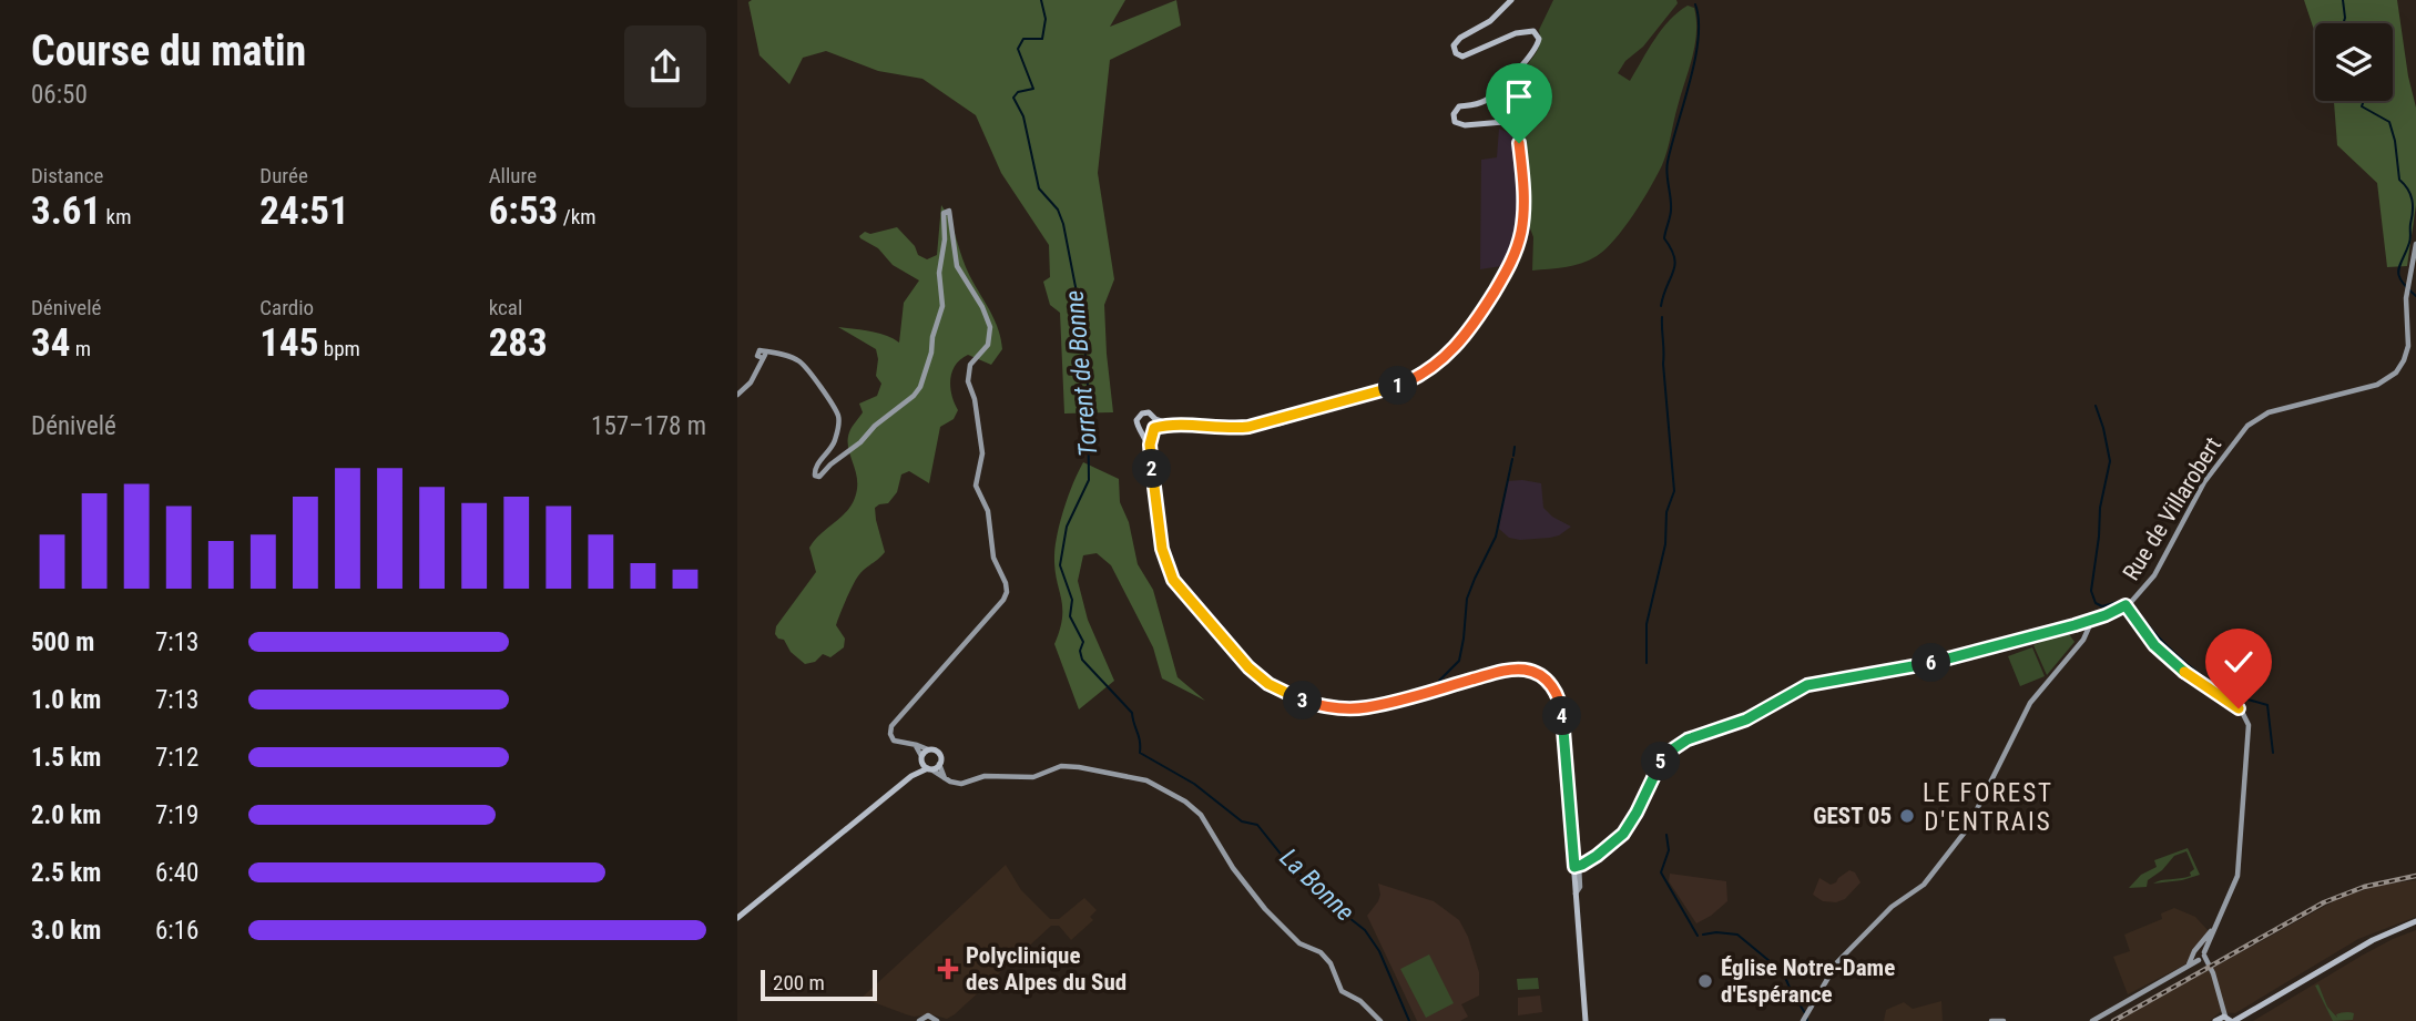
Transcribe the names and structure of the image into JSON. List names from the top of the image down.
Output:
{
  "streets": {
    "street": ["Rue de Villarobert"]
  },
  "districts": ["LE FOREST D'ENTRAIS"],
  "water": ["Torrent de Bonne", "La Bonne"],
  "places": {
    "other": ["GEST 05", "Église Notre-Dame d'Espérance"],
    "health": ["Polyclinique des Alpes du Sud"]
  },
  "scale_bar": "200 m",
  "page": {
    "heading": ["Course du matin", "06:50"],
    "stats": [
      ["Distance", "3.61 km"],
      ["Durée", "24:51"],
      ["Allure", "6:53 /km"],
      ["Dénivelé", "34 m"],
      ["Cardio", "145 bpm"],
      ["kcal", "283"]
    ],
    "pins": [
      "1",
      "2",
      "6",
      "3",
      "4",
      "5"
    ],
    "chart": ["Dénivelé", "157–178 m"],
    "list": [
      {
        "name": "500 m",
        "note": "7:13"
      },
      {
        "name": "1.0 km",
        "note": "7:13"
      },
      {
        "name": "1.5 km",
        "note": "7:12"
      },
      {
        "name": "2.0 km",
        "note": "7:19"
      },
      {
        "name": "2.5 km",
        "note": "6:40"
      },
      {
        "name": "3.0 km",
        "note": "6:16"
      }
    ],
    "scale": "200 m"
  }
}
